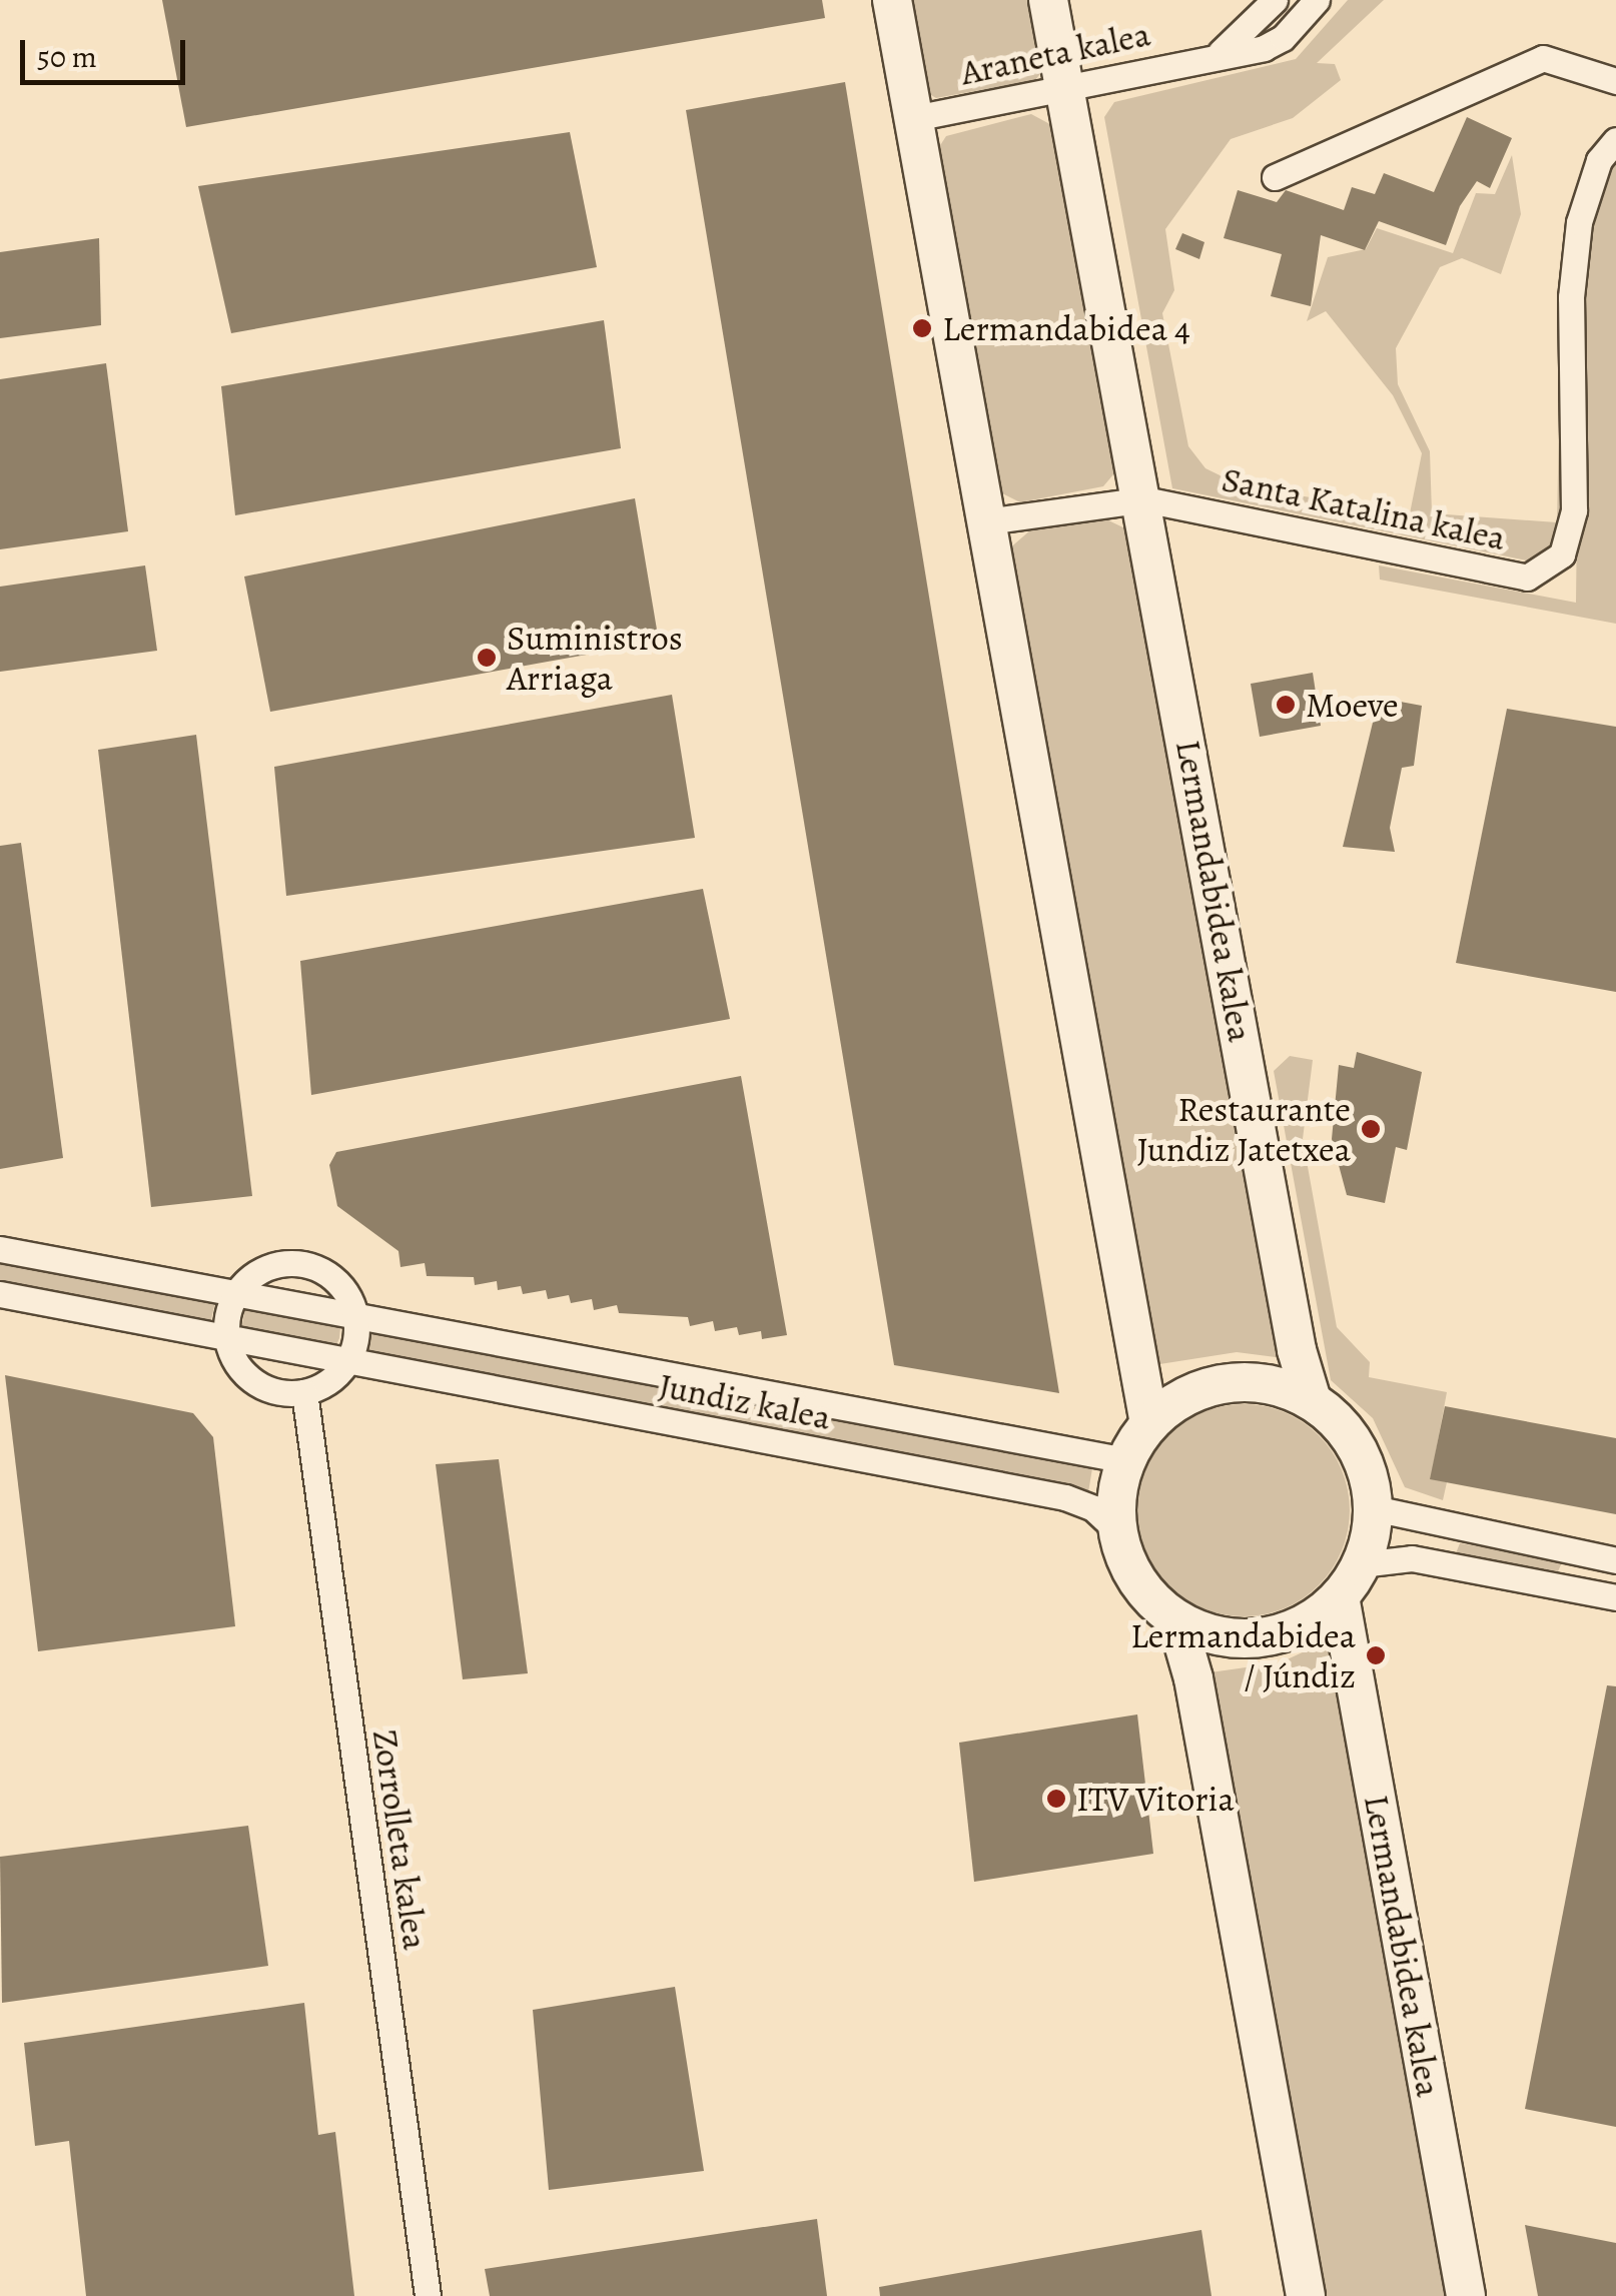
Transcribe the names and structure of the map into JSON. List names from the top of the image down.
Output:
{
  "streets": {
    "street": [
      "Araneta kalea",
      "Santa Katalina kalea",
      "Lermandabidea kalea",
      "Jundiz kalea",
      "Zorrolleta kalea"
    ]
  },
  "crossings": [
    ["Araneta kalea", "Lermandabidea kalea"],
    ["Santa Katalina kalea", "Lermandabidea kalea"],
    ["Lermandabidea kalea", "Jundiz kalea"]
  ],
  "places": [
    "Lermandabidea 4",
    "Suministros Arriaga",
    "Moeve",
    "Restaurante Jundiz Jatetxea",
    "Lermandabidea / Júndiz",
    "ITV Vitoria"
  ],
  "scale_bar": "50 m"
}
